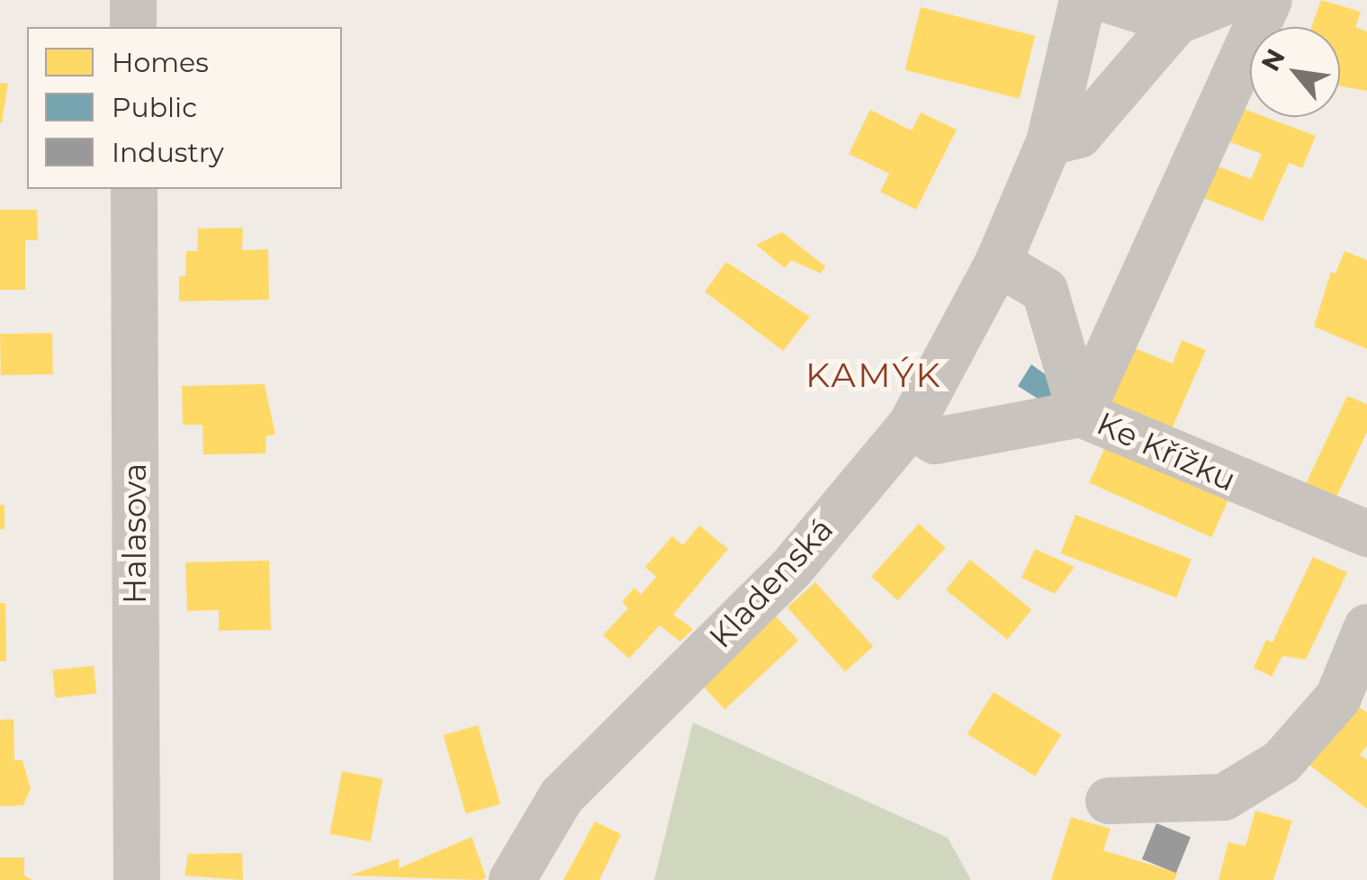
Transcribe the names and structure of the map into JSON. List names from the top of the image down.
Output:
{
  "streets": {
    "street": ["Ke Křížku", "Halasova", "Kladenská"]
  },
  "crossings": [
    ["Ke Křížku", "Kladenská"]
  ],
  "districts": ["KAMÝK"],
  "legend": ["Homes", "Public", "Industry"],
  "north": "top left"
}
